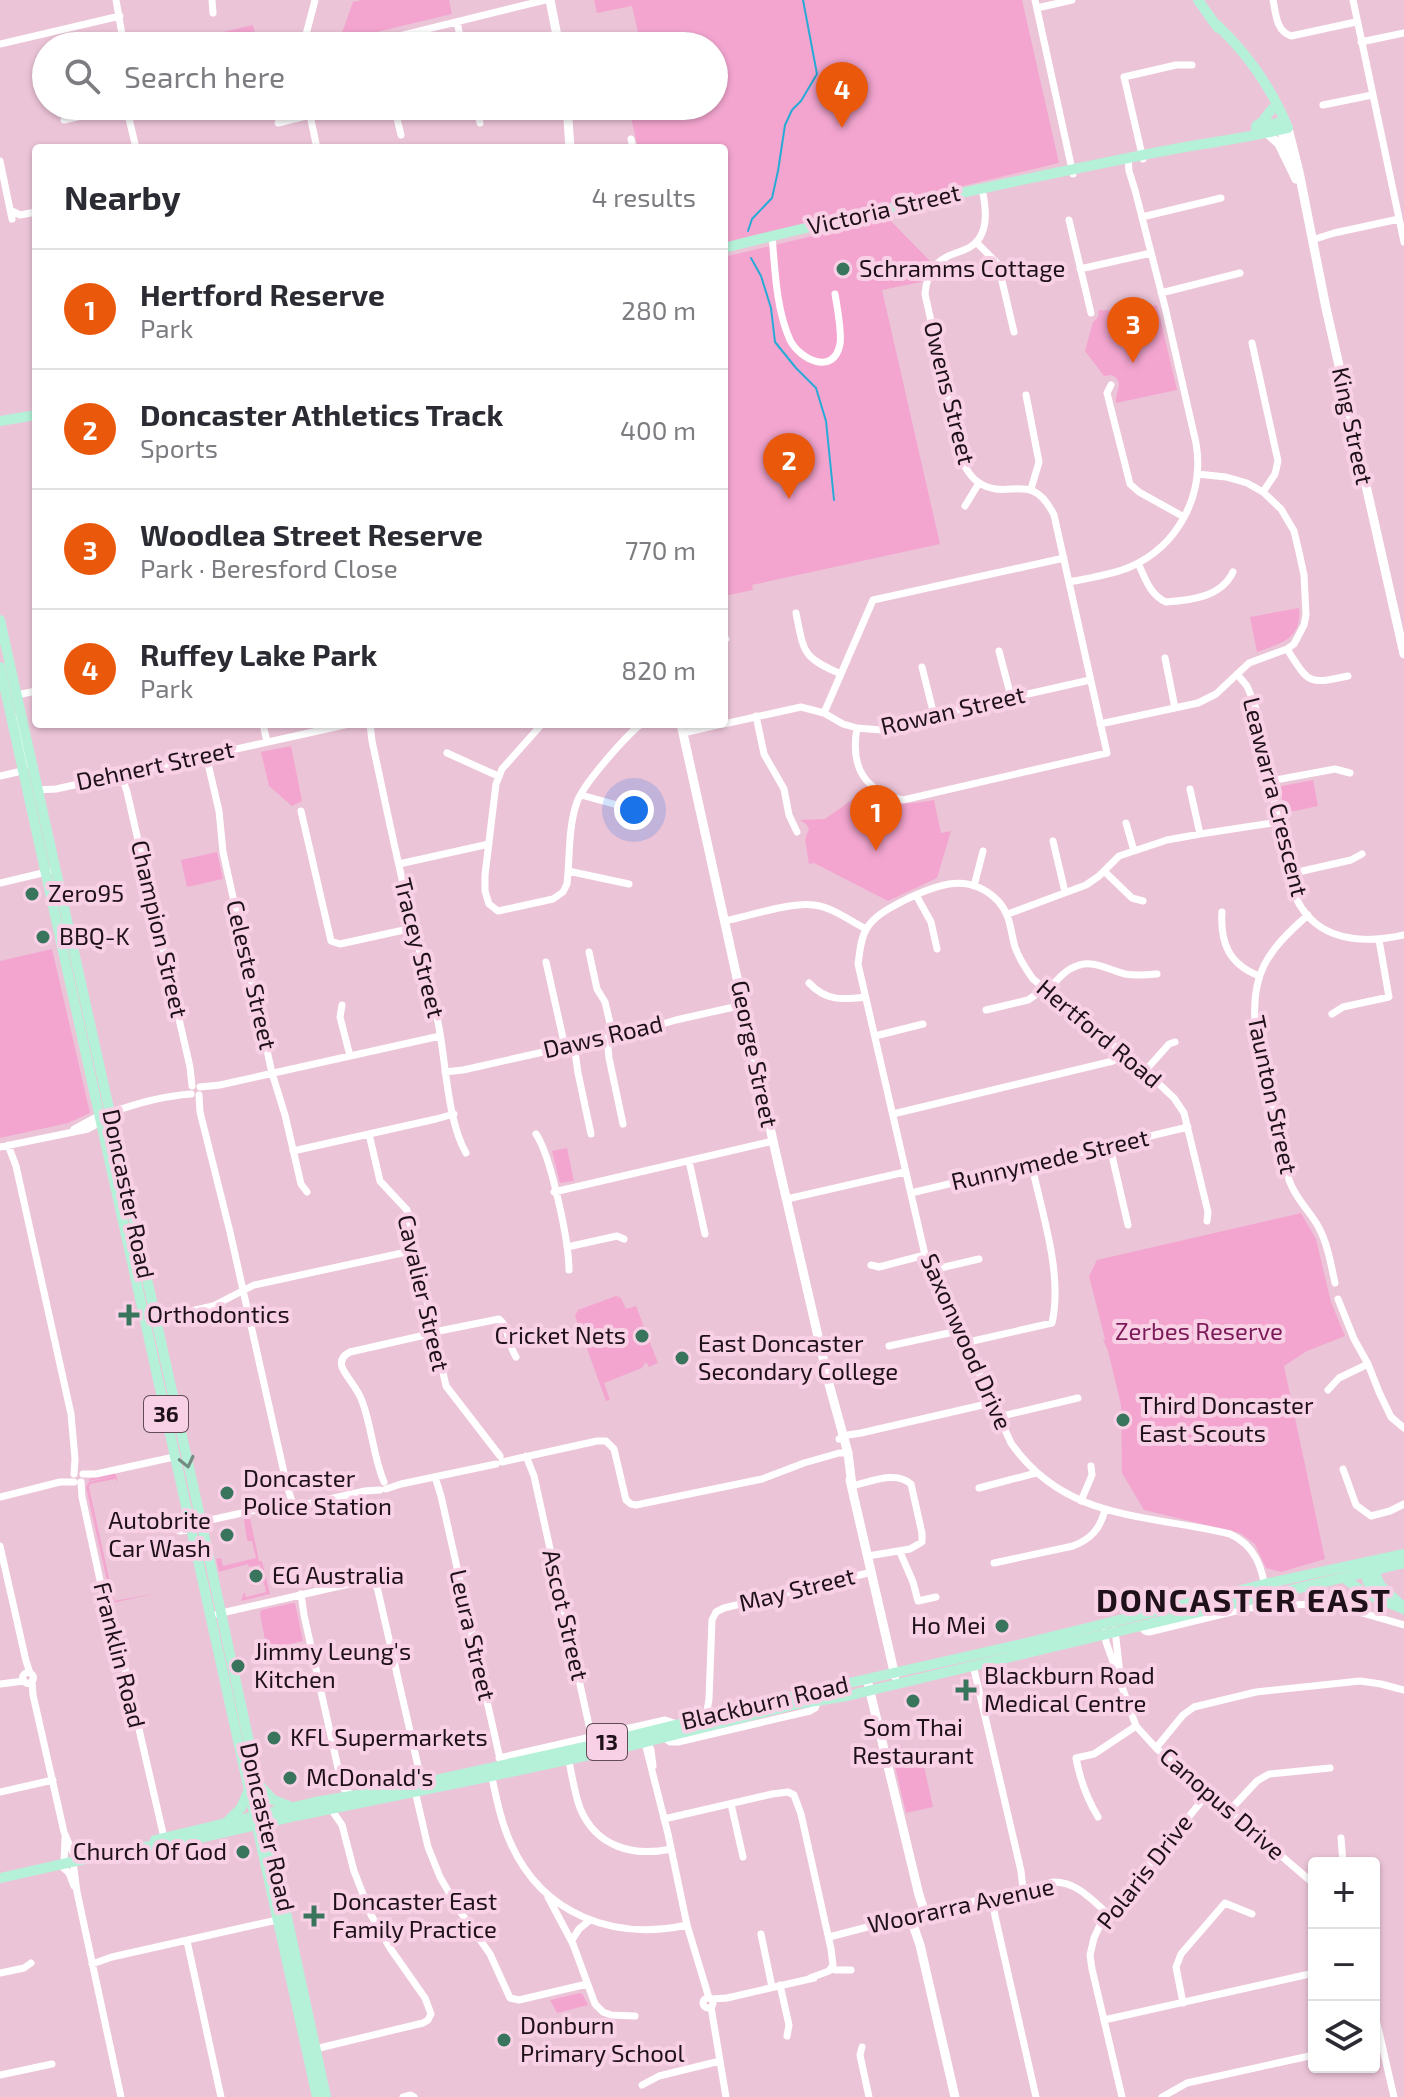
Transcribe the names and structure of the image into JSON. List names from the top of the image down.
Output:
{
  "streets": {
    "main road": [
      "Victoria Street",
      "King Street",
      "George Street",
      "Doncaster Road",
      "36",
      "Blackburn Road",
      "13"
    ],
    "street": [
      "Owens Street",
      "Rowan Street",
      "Dehnert Street",
      "Leawarra Crescent",
      "Champion Street",
      "Tracey Street",
      "Celeste Street",
      "Hertford Road",
      "Daws Road",
      "Taunton Street",
      "Runnymede Street",
      "Cavalier Street",
      "Saxonwood Drive",
      "May Street",
      "Ascot Street",
      "Leura Street",
      "Franklin Road",
      "Canopus Drive",
      "Polaris Drive",
      "Woorarra Avenue"
    ]
  },
  "crossings": [
    ["Victoria Street", "King Street"],
    ["Dehnert Street", "Champion Street"],
    ["Dehnert Street", "Celeste Street"],
    ["Dehnert Street", "Doncaster Road"],
    ["Leawarra Crescent", "Taunton Street"],
    ["Tracey Street", "Daws Road"],
    ["Hertford Road", "Runnymede Street"],
    ["Daws Road", "George Street"],
    ["George Street", "May Street"],
    ["George Street", "Blackburn Road"],
    ["Runnymede Street", "Saxonwood Drive"],
    ["Doncaster Road", "Blackburn Road"],
    ["Saxonwood Drive", "Blackburn Road"],
    ["May Street", "Blackburn Road"],
    ["Ascot Street", "Blackburn Road"],
    ["Leura Street", "Blackburn Road"],
    ["Franklin Road", "Blackburn Road"],
    ["Blackburn Road", "Canopus Drive"],
    ["Canopus Drive", "Polaris Drive"],
    ["Polaris Drive", "Woorarra Avenue"]
  ],
  "districts": ["DONCASTER EAST"],
  "parks": ["Zerbes Reserve"],
  "places": {
    "other": [
      "Schramms Cottage",
      "Zero95",
      "BBQ-K",
      "Cricket Nets",
      "East Doncaster Secondary College",
      "Third Doncaster East Scouts",
      "Doncaster Police Station",
      "Autobrite Car Wash",
      "EG Australia",
      "Ho Mei",
      "Jimmy Leung's Kitchen",
      "Som Thai Restaurant",
      "KFL Supermarkets",
      "McDonald's",
      "Church Of God",
      "Donburn Primary School"
    ],
    "health": ["Orthodontics", "Blackburn Road Medical Centre", "Doncaster East Family Practice"]
  },
  "page": {
    "search": "Search here",
    "pins": [
      "4",
      "3",
      "2",
      "1"
    ],
    "heading": ["Nearby", "4 results"],
    "list": [
      {
        "mark": "1",
        "name": "Hertford Reserve",
        "note": "Park",
        "value": "280 m"
      },
      {
        "mark": "2",
        "name": "Doncaster Athletics Track",
        "note": "Sports",
        "value": "400 m"
      },
      {
        "mark": "3",
        "name": "Woodlea Street Reserve",
        "note": "Park · Beresford Close",
        "value": "770 m"
      },
      {
        "mark": "4",
        "name": "Ruffey Lake Park",
        "note": "Park",
        "value": "820 m"
      }
    ],
    "map_buttons": ["+", "−"]
  }
}
